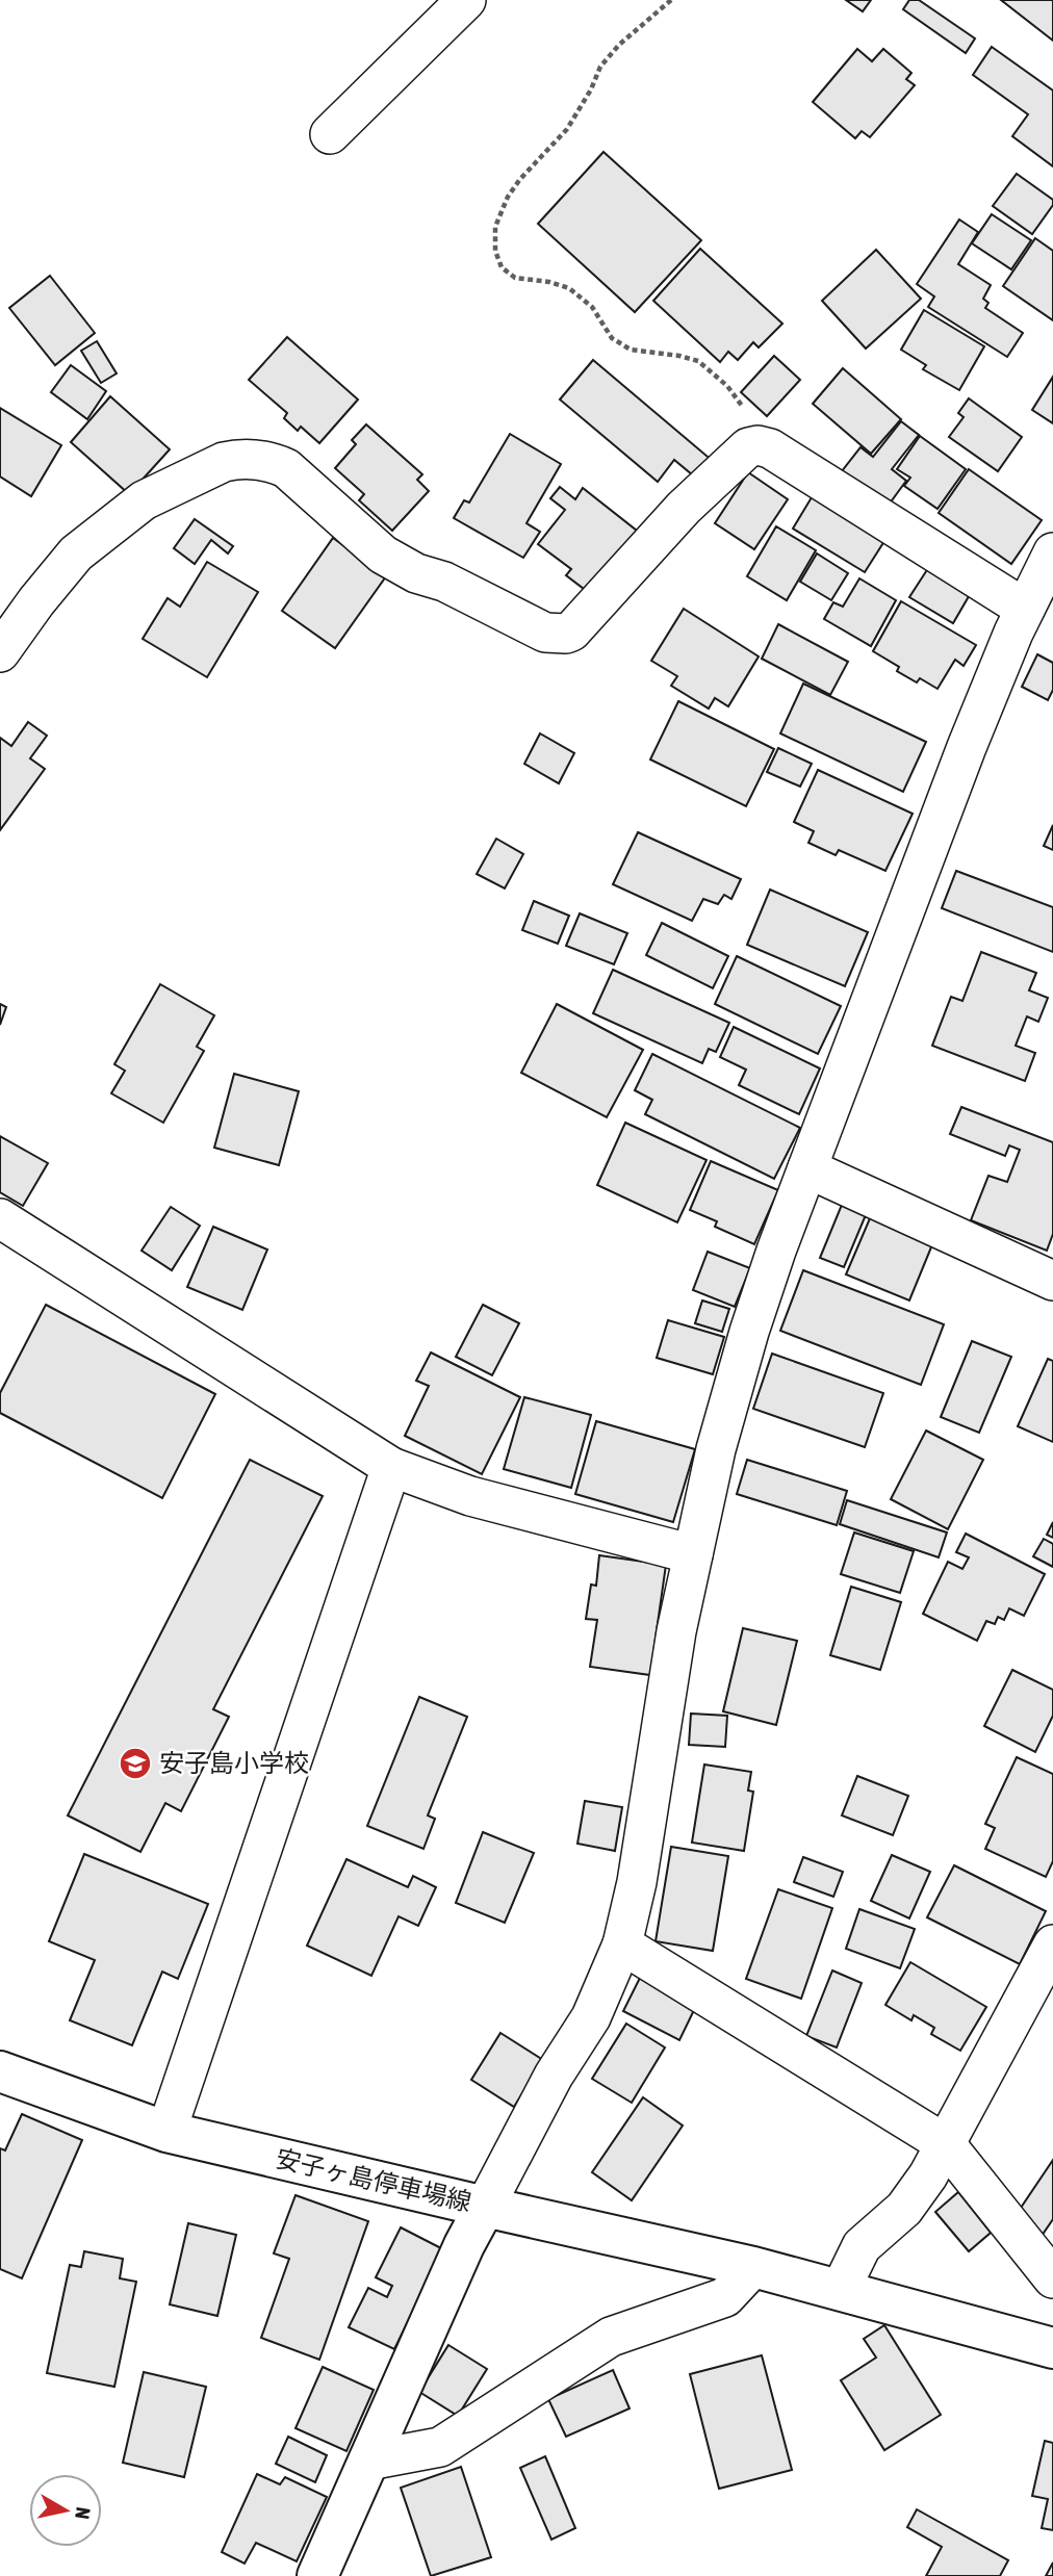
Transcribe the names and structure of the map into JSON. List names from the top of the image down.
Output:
{
  "streets": {
    "main road": ["安子ヶ島停車場線"]
  },
  "places": {
    "school or university": ["安子島小学校"]
  },
  "north": "right"
}
